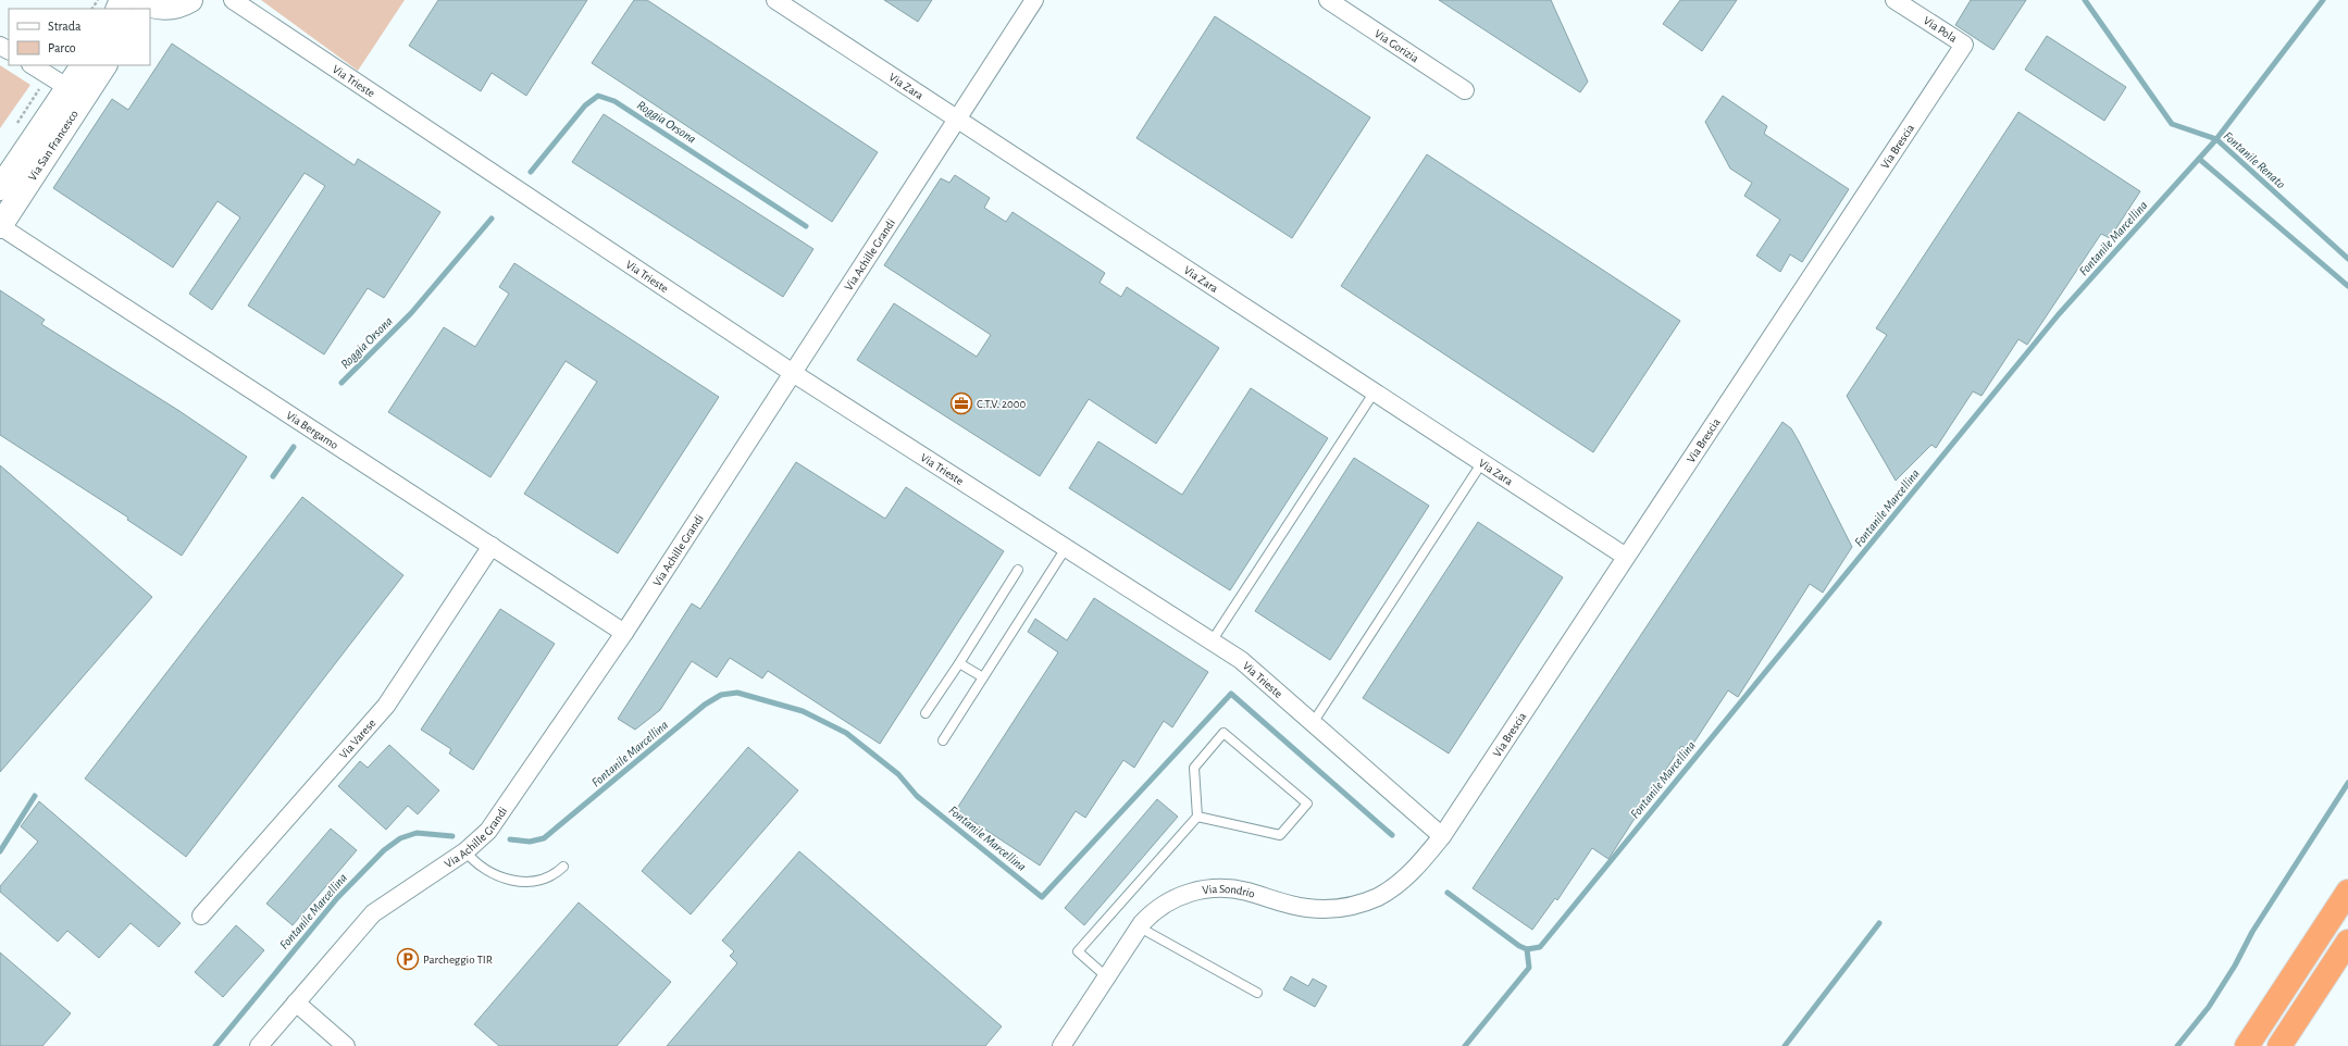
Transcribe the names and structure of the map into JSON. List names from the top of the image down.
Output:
{
  "streets": {
    "street": [
      "Via Pola",
      "Via Gorizia",
      "Via Trieste",
      "Via Zara",
      "Via San Francesco",
      "Via Brescia",
      "Via Achille Grandi",
      "Via Bergamo",
      "Via Varese",
      "Via Sondrio"
    ]
  },
  "crossings": [
    ["Via Pola", "Via Brescia"],
    ["Via Trieste", "Via Brescia"],
    ["Via Trieste", "Via Achille Grandi"],
    ["Via Trieste", "Via Sondrio"],
    ["Via Zara", "Via Brescia"],
    ["Via Zara", "Via Achille Grandi"],
    ["Via San Francesco", "Via Bergamo"],
    ["Via Brescia", "Via Sondrio"],
    ["Via Achille Grandi", "Via Bergamo"],
    ["Via Bergamo", "Via Varese"]
  ],
  "water": ["Roggia Orsona", "Fontanile Renato", "Fontanile Marcellina"],
  "places": {
    "office": ["C.T.V. 2000"],
    "parking": ["Parcheggio TIR"]
  },
  "legend": ["Strada", "Parco"]
}
